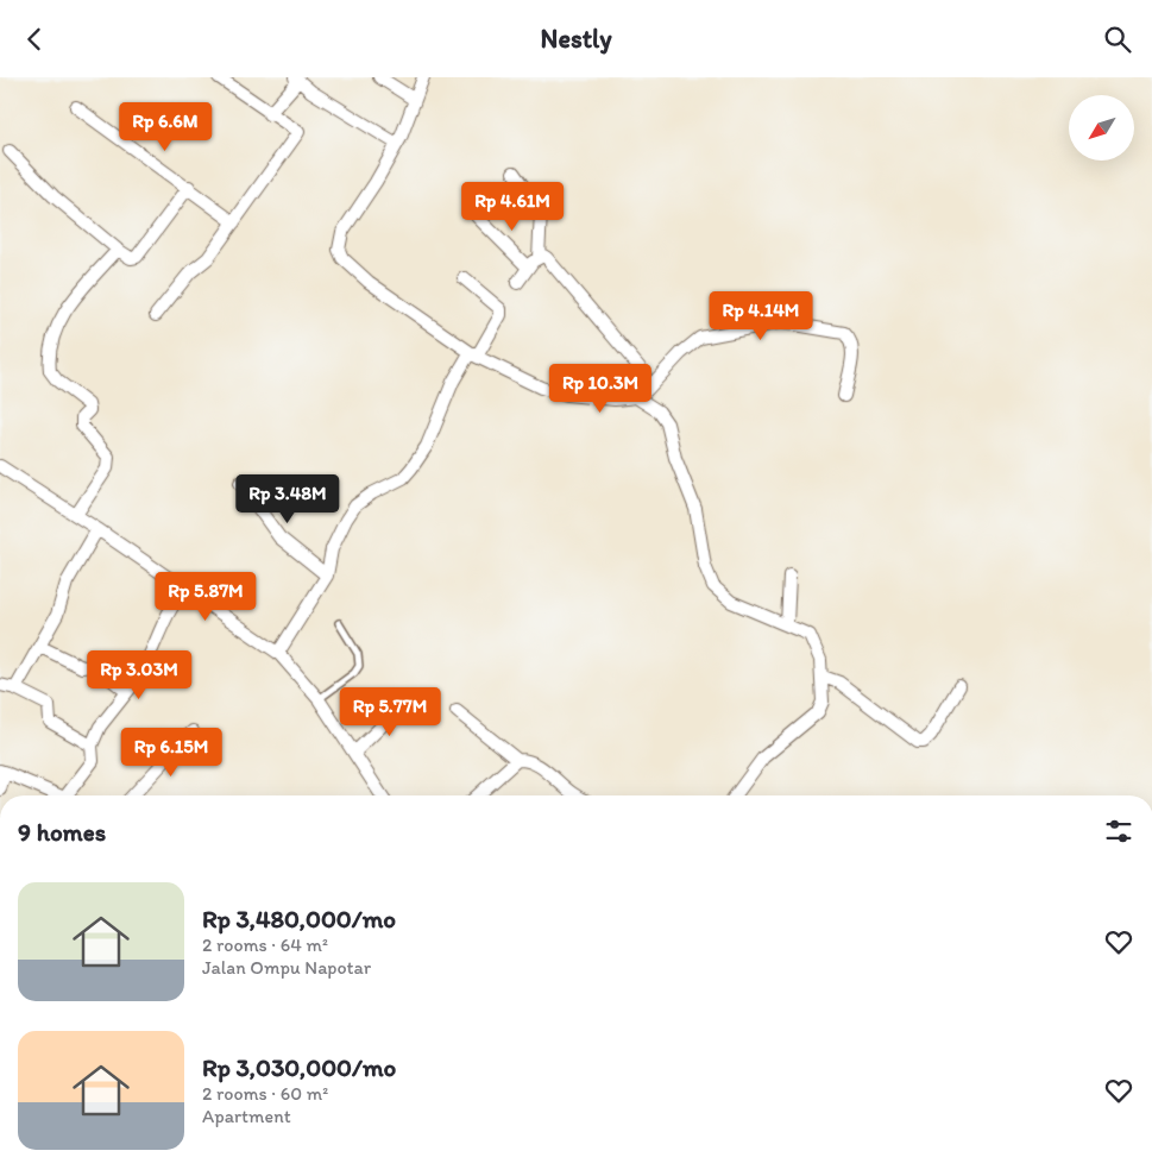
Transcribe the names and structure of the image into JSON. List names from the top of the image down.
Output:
{
  "north": "bottom left",
  "page": {
    "header": "Nestly",
    "price": [
      "Rp 6.6M",
      "Rp 4.61M",
      "Rp 4.14M",
      "Rp 10.3M",
      "Rp 3.48M",
      "Rp 5.87M",
      "Rp 3.03M",
      "Rp 5.77M",
      "Rp 6.15M"
    ],
    "heading": "9 homes",
    "list": [
      {
        "name": "Rp 3,480,000/mo",
        "note": "2 rooms · 64 m² · Jalan Ompu Napotar"
      },
      {
        "name": "Rp 3,030,000/mo",
        "note": "2 rooms · 60 m² · Apartment"
      }
    ]
  }
}
